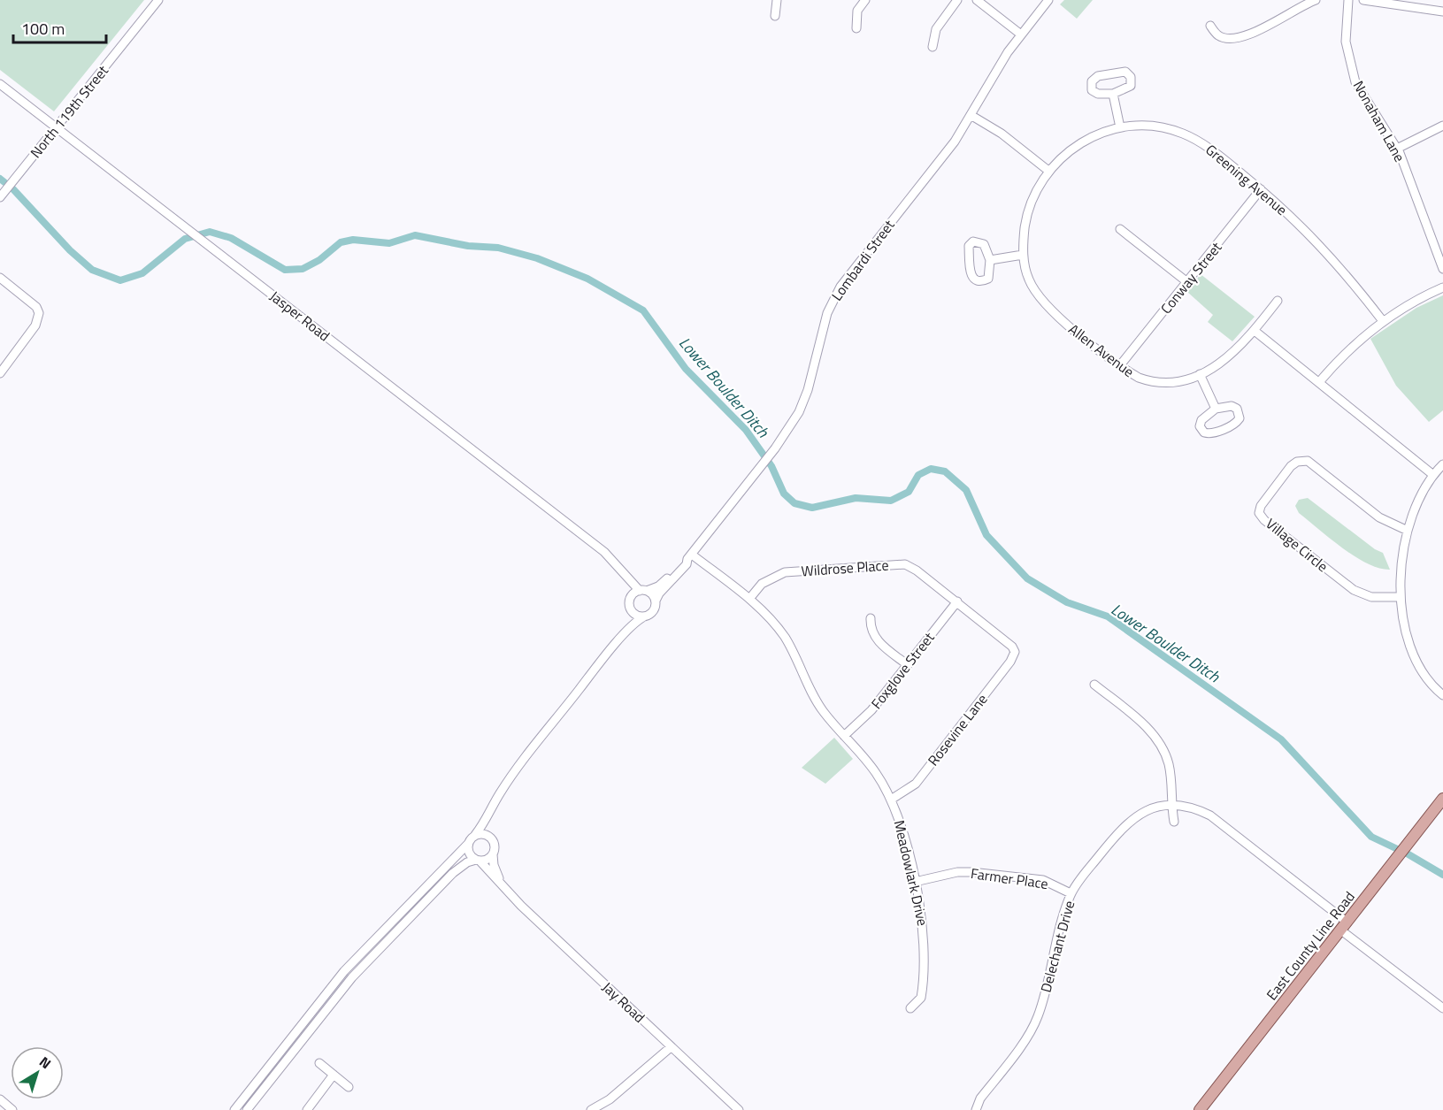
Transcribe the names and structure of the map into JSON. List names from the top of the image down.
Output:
{
  "streets": {
    "main road": ["East County Line Road"],
    "street": [
      "North 119th Street",
      "Nonaham Lane",
      "Greening Avenue",
      "Lombardi Street",
      "Conway Street",
      "Jasper Road",
      "Allen Avenue",
      "Village Circle",
      "Wildrose Place",
      "Foxglove Street",
      "Rosevine Lane",
      "Meadowlark Drive",
      "Farmer Place",
      "Delechant Drive",
      "Jay Road"
    ]
  },
  "crossings": [
    ["North 119th Street", "Jasper Road"],
    ["Greening Avenue", "Conway Street"],
    ["Greening Avenue", "Allen Avenue"],
    ["Lombardi Street", "Jasper Road"],
    ["Lombardi Street", "Meadowlark Drive"],
    ["Conway Street", "Allen Avenue"],
    ["Wildrose Place", "Foxglove Street"],
    ["Wildrose Place", "Rosevine Lane"],
    ["Wildrose Place", "Meadowlark Drive"],
    ["Foxglove Street", "Meadowlark Drive"],
    ["Rosevine Lane", "Meadowlark Drive"],
    ["Meadowlark Drive", "Farmer Place"],
    ["Farmer Place", "Delechant Drive"],
    ["East County Line Road", "Delechant Drive"]
  ],
  "water": ["Lower Boulder Ditch"],
  "scale_bar": "100 m",
  "north": "top right"
}
